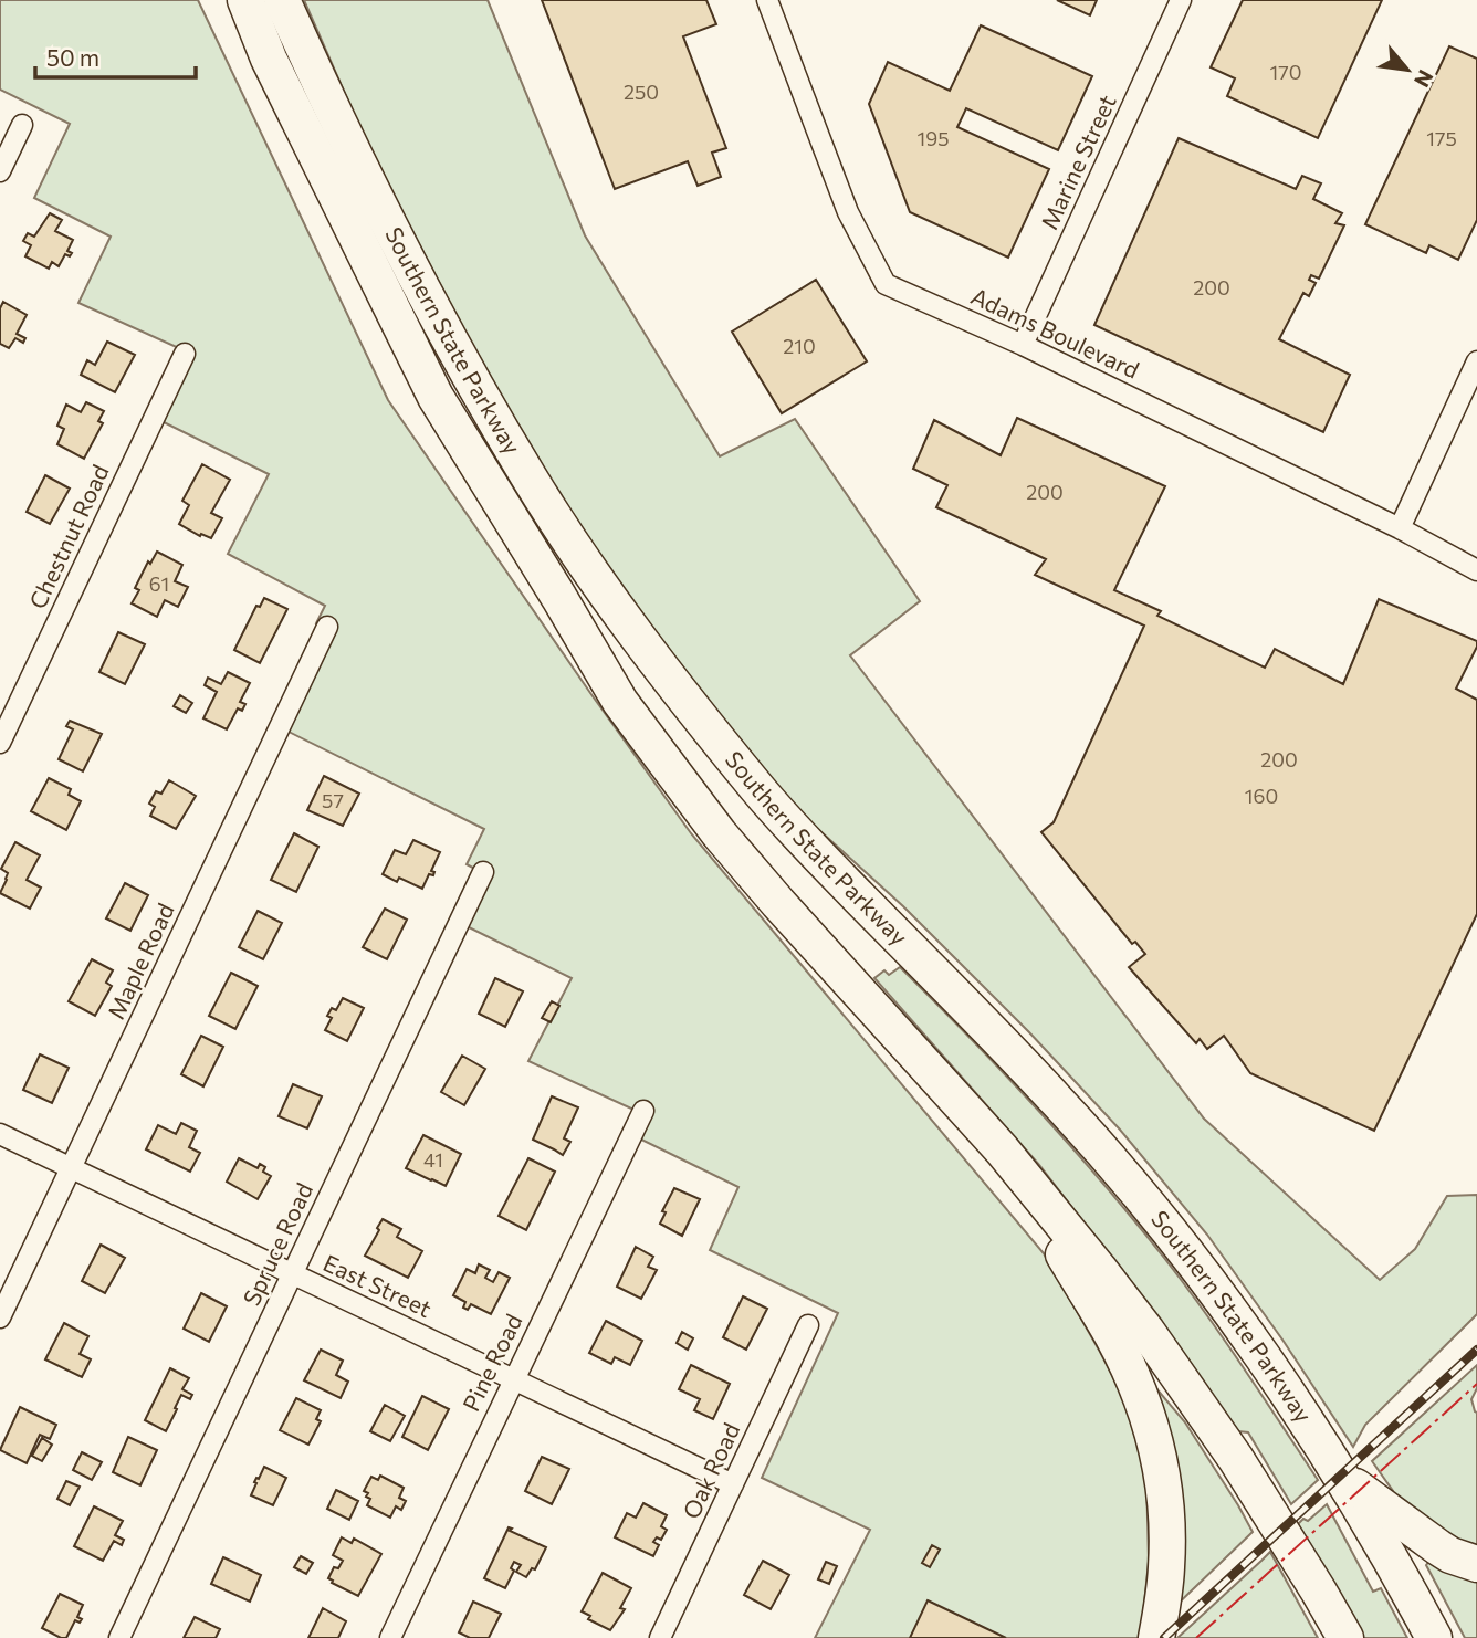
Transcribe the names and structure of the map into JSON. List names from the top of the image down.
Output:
{
  "streets": {
    "highway": ["Southern State Parkway"],
    "street": [
      "Marine Street",
      "Adams Boulevard",
      "Chestnut Road",
      "Maple Road",
      "Spruce Road",
      "East Street",
      "Pine Road",
      "Oak Road"
    ]
  },
  "crossings": [
    ["Marine Street", "Adams Boulevard"],
    ["Maple Road", "East Street"],
    ["Spruce Road", "East Street"],
    ["East Street", "Pine Road"],
    ["East Street", "Oak Road"]
  ],
  "house_numbers": [
    "170",
    "250",
    "195",
    "175",
    "200",
    "210",
    "200",
    "61",
    "200",
    "160",
    "57",
    "41"
  ],
  "scale_bar": "50 m",
  "north": "bottom right"
}
